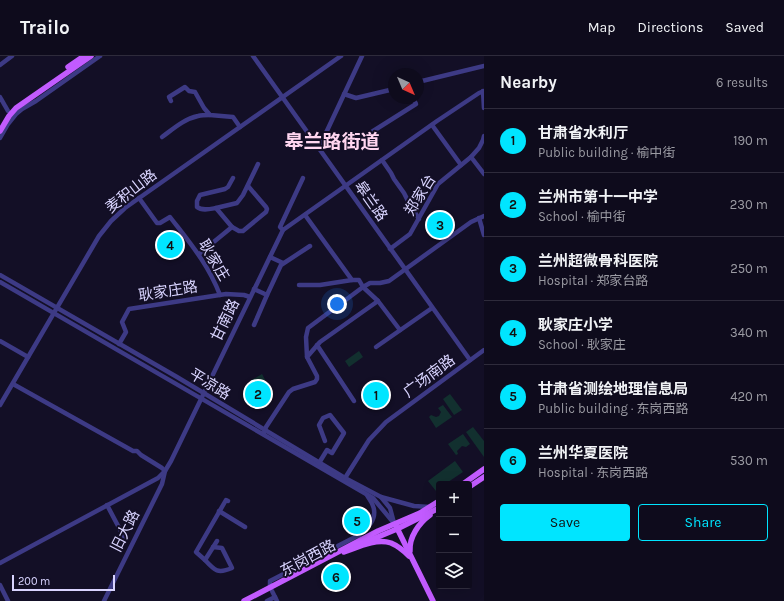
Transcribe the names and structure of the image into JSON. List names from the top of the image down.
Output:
{
  "streets": {
    "main road": ["平凉路", "东岗西路"],
    "street": [
      "麦积山路",
      "郑家台",
      "皋兰路",
      "耿家庄",
      "耿家庄路",
      "甘南路",
      "广场南路",
      "旧大路"
    ]
  },
  "crossings": [
    ["麦积山路", "皋兰路"],
    ["麦积山路", "耿家庄"],
    ["麦积山路", "平凉路"],
    ["郑家台", "皋兰路"],
    ["皋兰路", "甘南路"],
    ["皋兰路", "广场南路"],
    ["耿家庄", "耿家庄路"],
    ["耿家庄路", "甘南路"],
    ["耿家庄路", "平凉路"],
    ["甘南路", "平凉路"],
    ["甘南路", "旧大路"],
    ["广场南路", "平凉路"],
    ["平凉路", "东岗西路"]
  ],
  "districts": ["皋兰路街道"],
  "scale_bar": "200 m",
  "north": "bottom right",
  "page": {
    "header": "Trailo",
    "nav": ["Map", "Directions", "Saved"],
    "heading": ["Nearby", "6 results"],
    "list": [
      {
        "mark": "1",
        "name": "甘肃省水利厅",
        "note": "Public building · 榆中街",
        "value": "190 m"
      },
      {
        "mark": "2",
        "name": "兰州市第十一中学",
        "note": "School · 榆中街",
        "value": "230 m"
      },
      {
        "mark": "3",
        "name": "兰州超微骨科医院",
        "note": "Hospital · 郑家台路",
        "value": "250 m"
      },
      {
        "mark": "4",
        "name": "耿家庄小学",
        "note": "School · 耿家庄",
        "value": "340 m"
      },
      {
        "mark": "5",
        "name": "甘肃省测绘地理信息局",
        "note": "Public building · 东岗西路",
        "value": "420 m"
      },
      {
        "mark": "6",
        "name": "兰州华夏医院",
        "note": "Hospital · 东岗西路",
        "value": "530 m"
      }
    ],
    "pins": [
      "3",
      "4",
      "2",
      "1",
      "5",
      "6"
    ],
    "map_buttons": ["+", "−"],
    "buttons": ["Save", "Share"],
    "scale": "200 m"
  }
}
